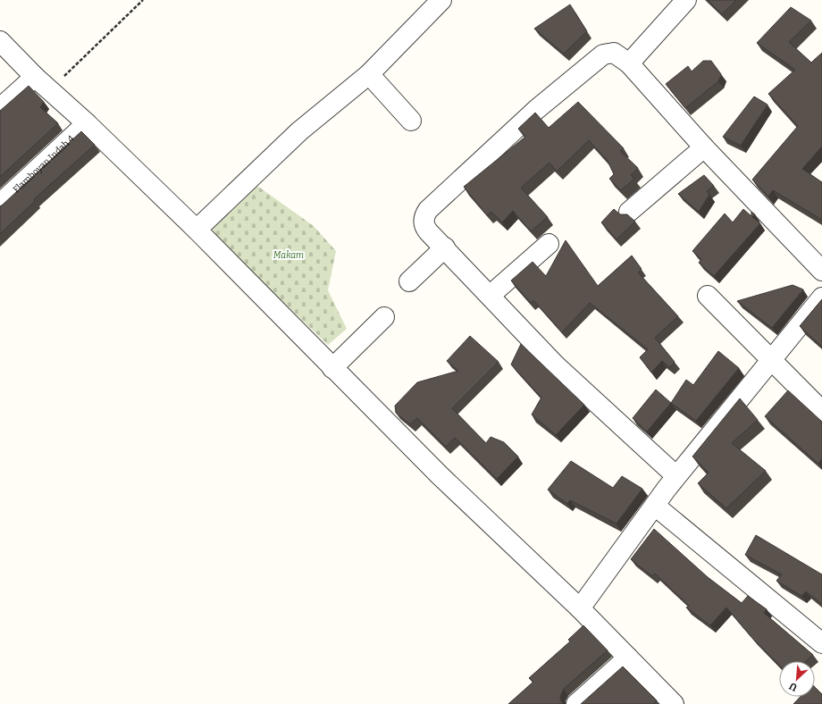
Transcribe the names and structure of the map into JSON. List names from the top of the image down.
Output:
{
  "streets": {
    "street": ["Flamboyan Indah 4"]
  },
  "parks": ["Makam"],
  "north": "bottom left"
}
